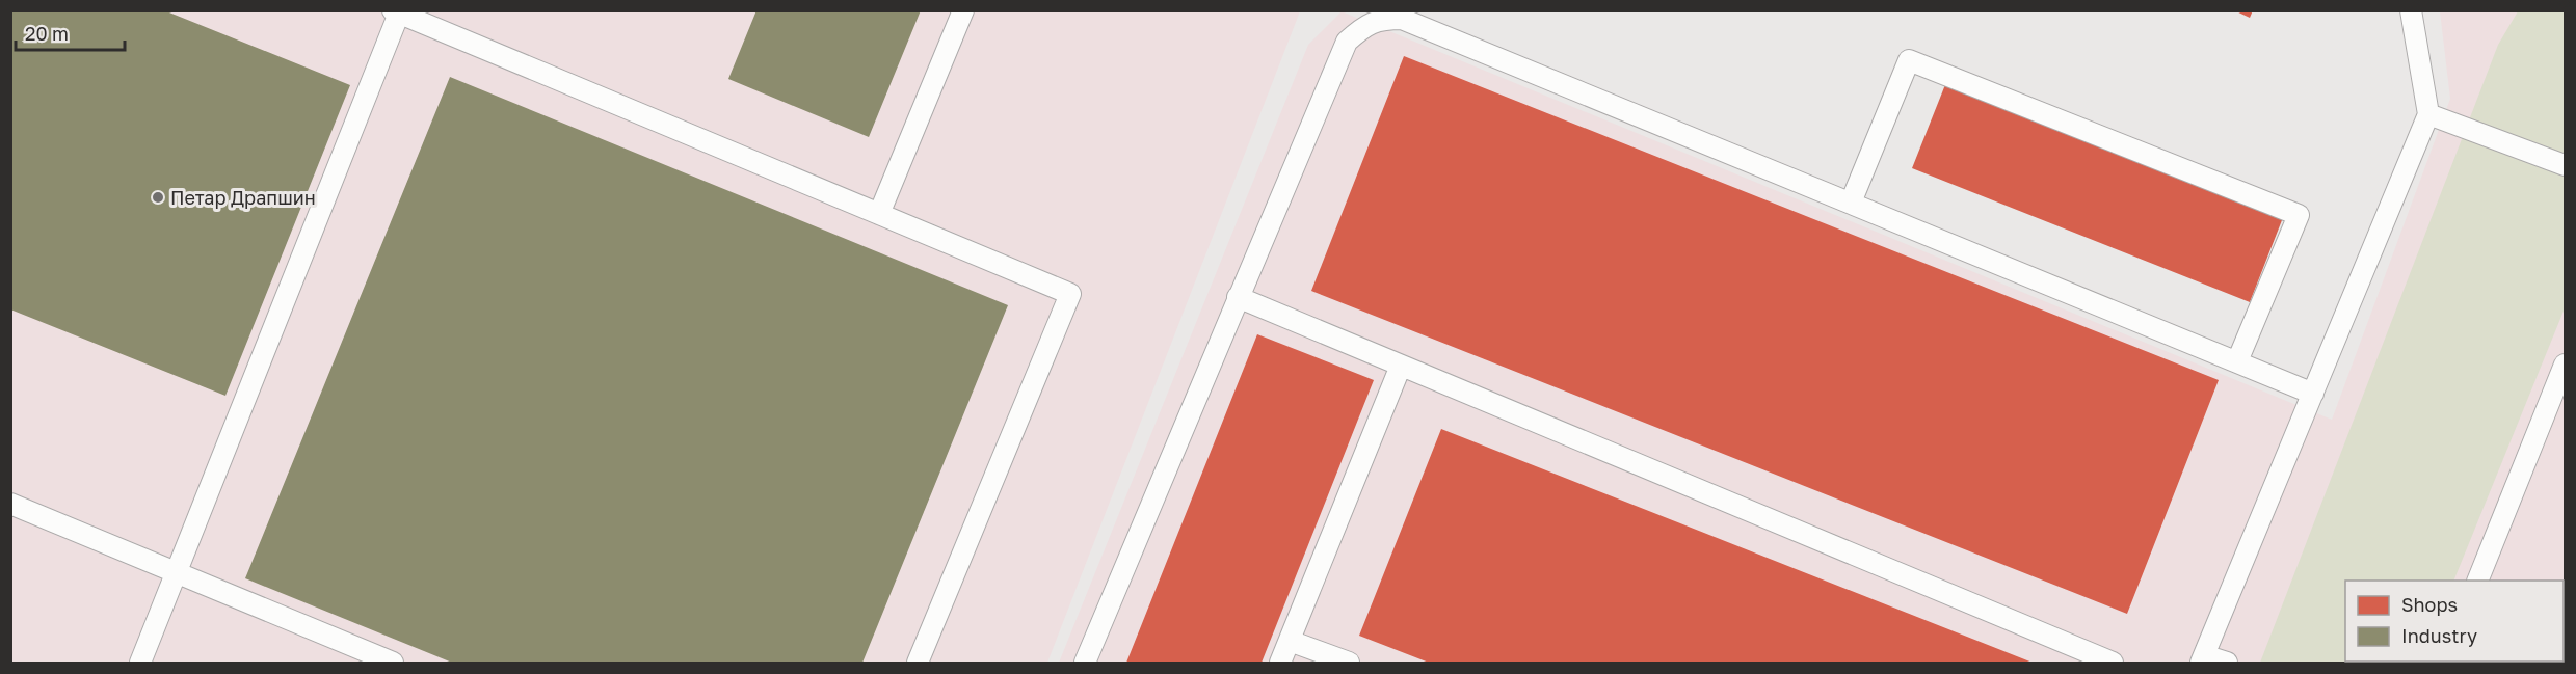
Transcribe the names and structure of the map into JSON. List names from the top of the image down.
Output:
{
  "places": ["Петар Драпшин"],
  "legend": ["Shops", "Industry"],
  "scale_bar": "20 m"
}
